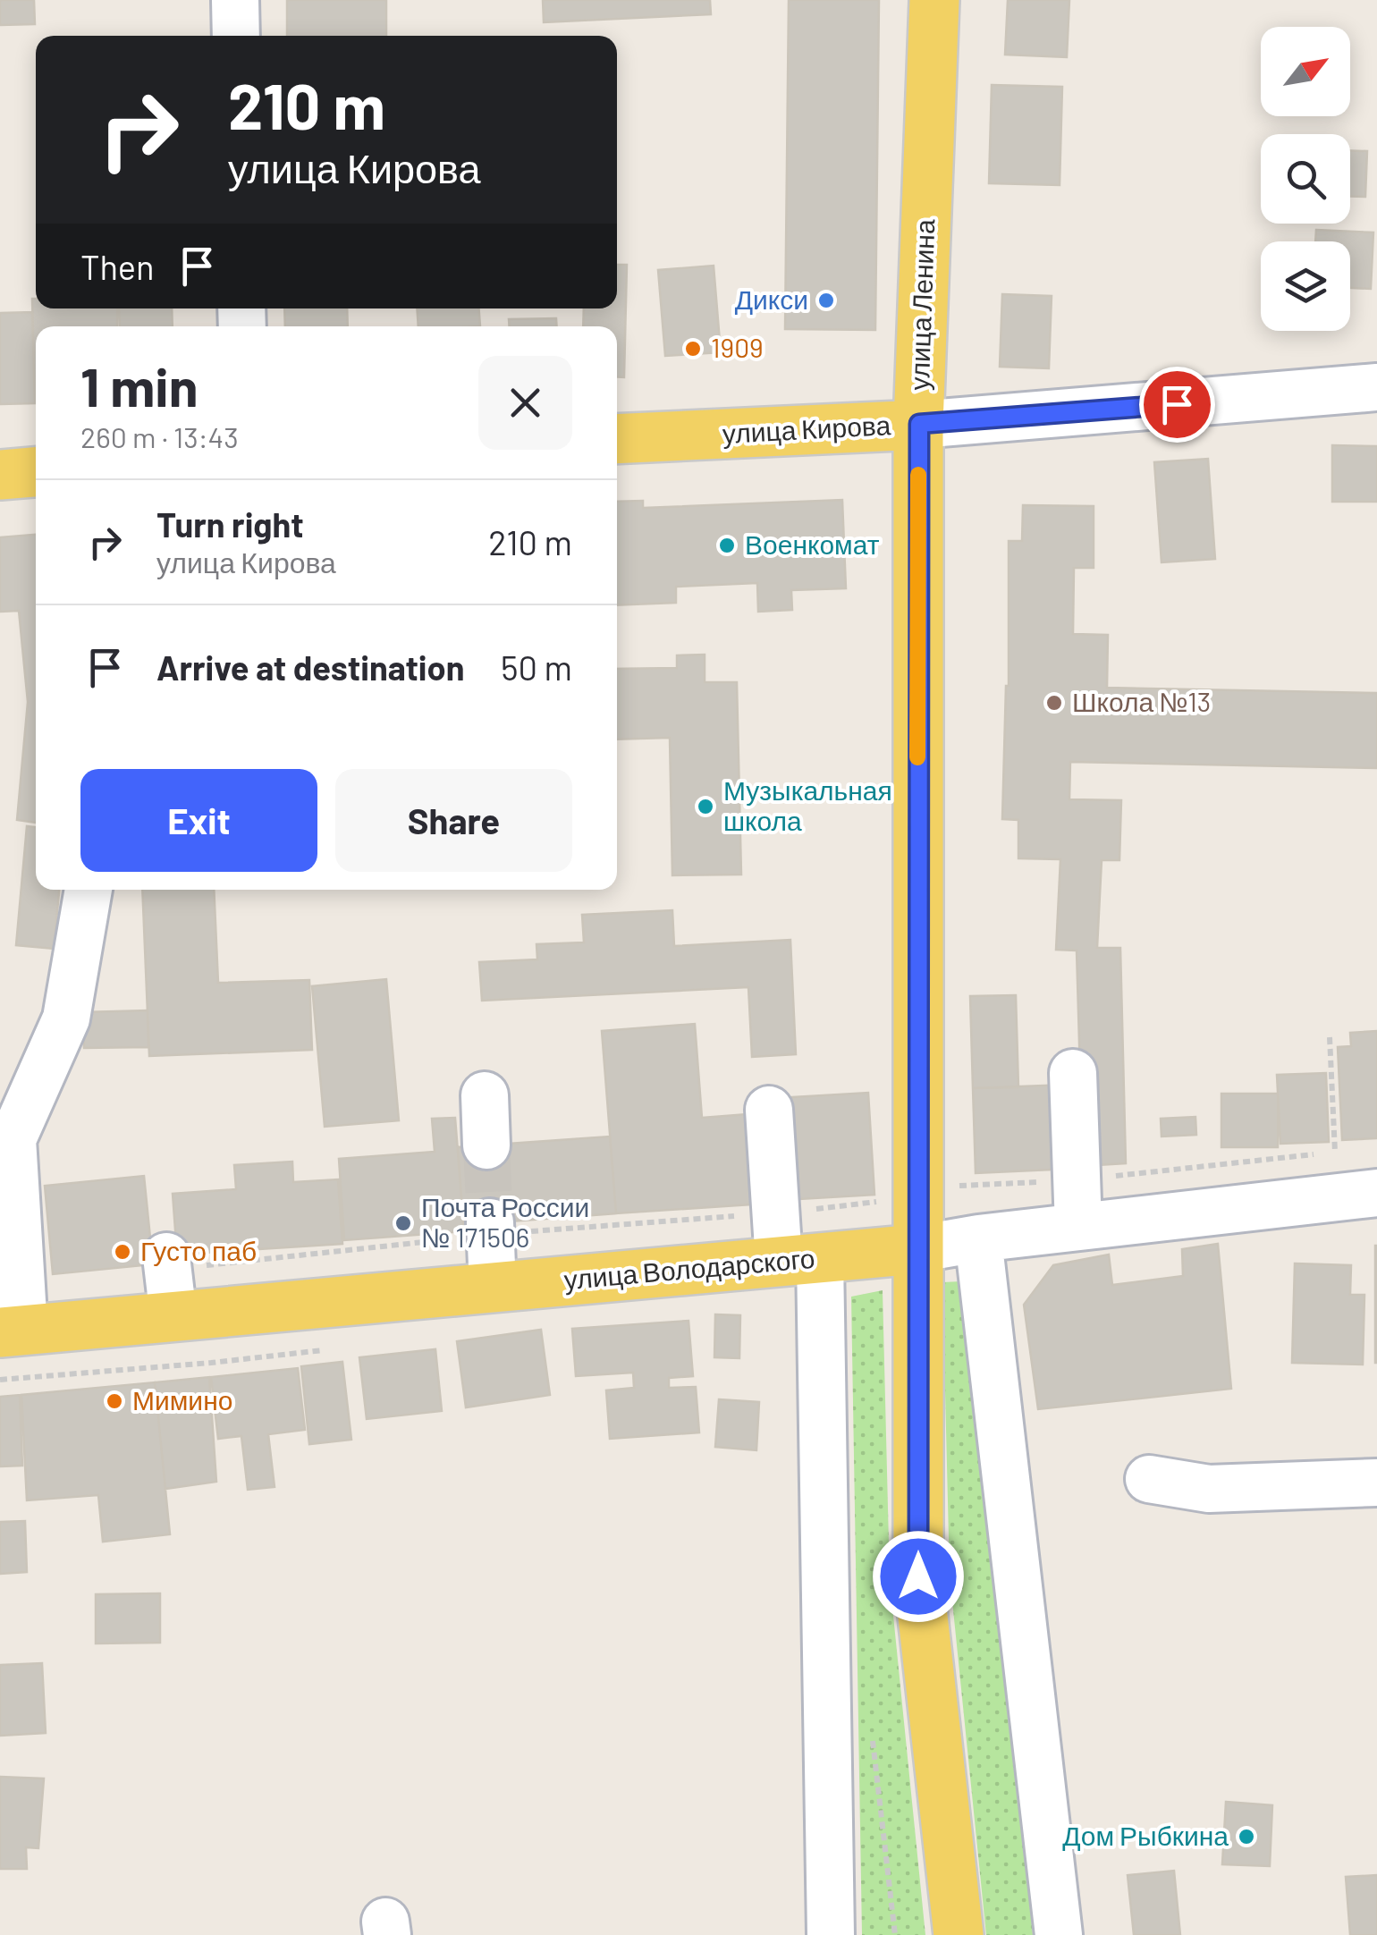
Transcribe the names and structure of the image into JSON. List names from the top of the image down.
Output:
{
  "streets": {
    "main road": ["улица Ленина", "улица Кирова", "улица Володарского"]
  },
  "crossings": [
    ["улица Ленина", "улица Кирова"],
    ["улица Ленина", "улица Володарского"]
  ],
  "places": [
    "Дикси",
    "1909",
    "Военкомат",
    "Школа №13",
    "Музыкальная школа",
    "Почта России № 171506",
    "Густо паб",
    "Мимино",
    "Дом Рыбкина"
  ],
  "north": "top right",
  "page": {
    "turn": ["210 m", "улица Кирова"],
    "then": "Then",
    "heading": ["1 min", "260 m · 13:43"],
    "list": [
      {
        "name": "Turn right",
        "note": "улица Кирова",
        "value": "210 m"
      },
      {
        "name": "Arrive at destination",
        "value": "50 m"
      }
    ],
    "buttons": ["Exit", "Share"]
  }
}
